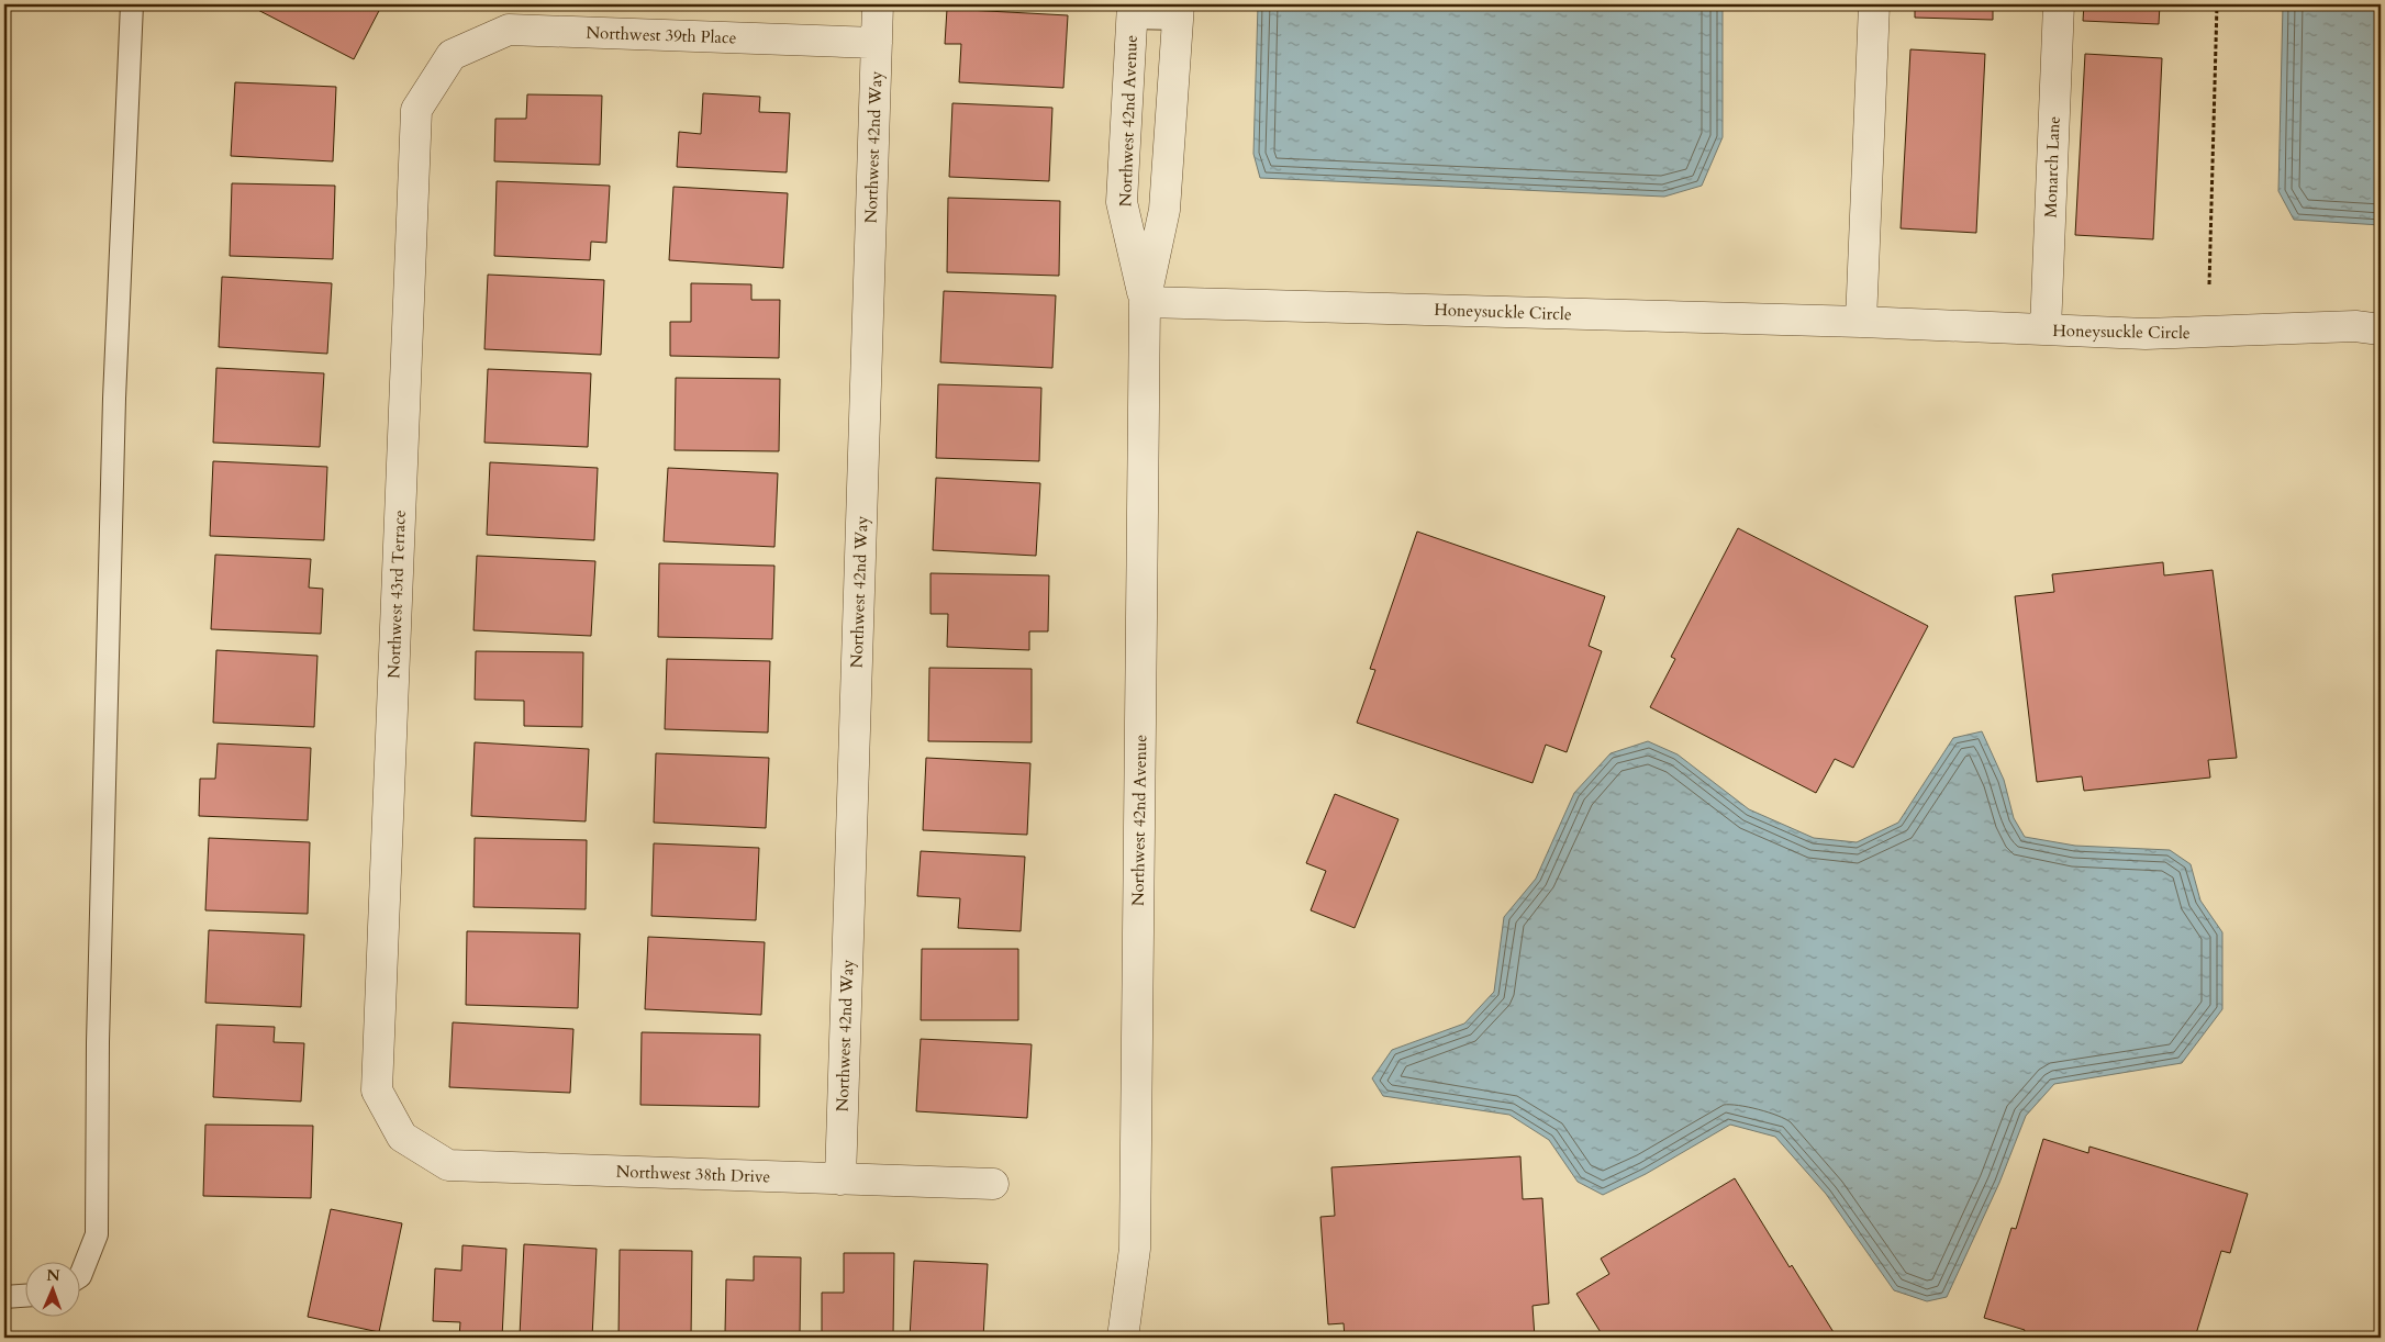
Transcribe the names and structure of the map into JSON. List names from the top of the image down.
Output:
{
  "streets": {
    "street": [
      "Northwest 39th Place",
      "Northwest 42nd Avenue",
      "Northwest 42nd Way",
      "Monarch Lane",
      "Honeysuckle Circle",
      "Northwest 43rd Terrace",
      "Northwest 38th Drive"
    ]
  },
  "crossings": [
    ["Northwest 39th Place", "Northwest 42nd Way"],
    ["Northwest 39th Place", "Northwest 43rd Terrace"],
    ["Northwest 42nd Avenue", "Honeysuckle Circle"],
    ["Northwest 42nd Way", "Northwest 38th Drive"],
    ["Monarch Lane", "Honeysuckle Circle"],
    ["Northwest 43rd Terrace", "Northwest 38th Drive"]
  ],
  "north": "top"
}
